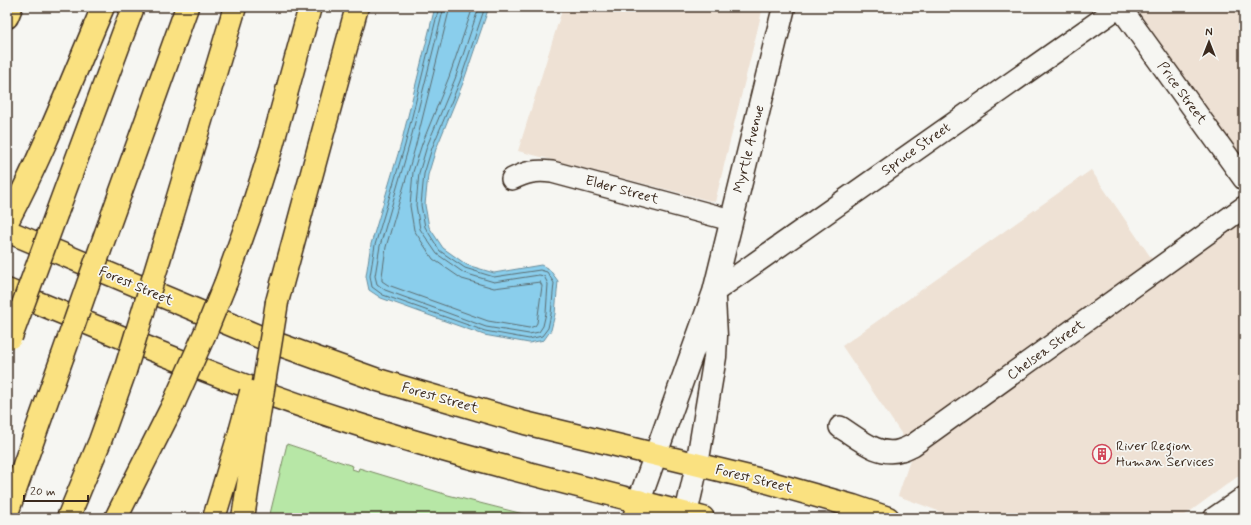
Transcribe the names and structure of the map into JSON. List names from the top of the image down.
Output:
{
  "streets": {
    "main road": ["Forest Street"],
    "street": [
      "Price Street",
      "Myrtle Avenue",
      "Spruce Street",
      "Elder Street",
      "Chelsea Street"
    ]
  },
  "crossings": [
    ["Price Street", "Spruce Street"],
    ["Myrtle Avenue", "Spruce Street"],
    ["Myrtle Avenue", "Elder Street"],
    ["Myrtle Avenue", "Forest Street"]
  ],
  "places": {
    "building": ["River Region Human Services"]
  },
  "scale_bar": "20 m",
  "north": "top"
}
